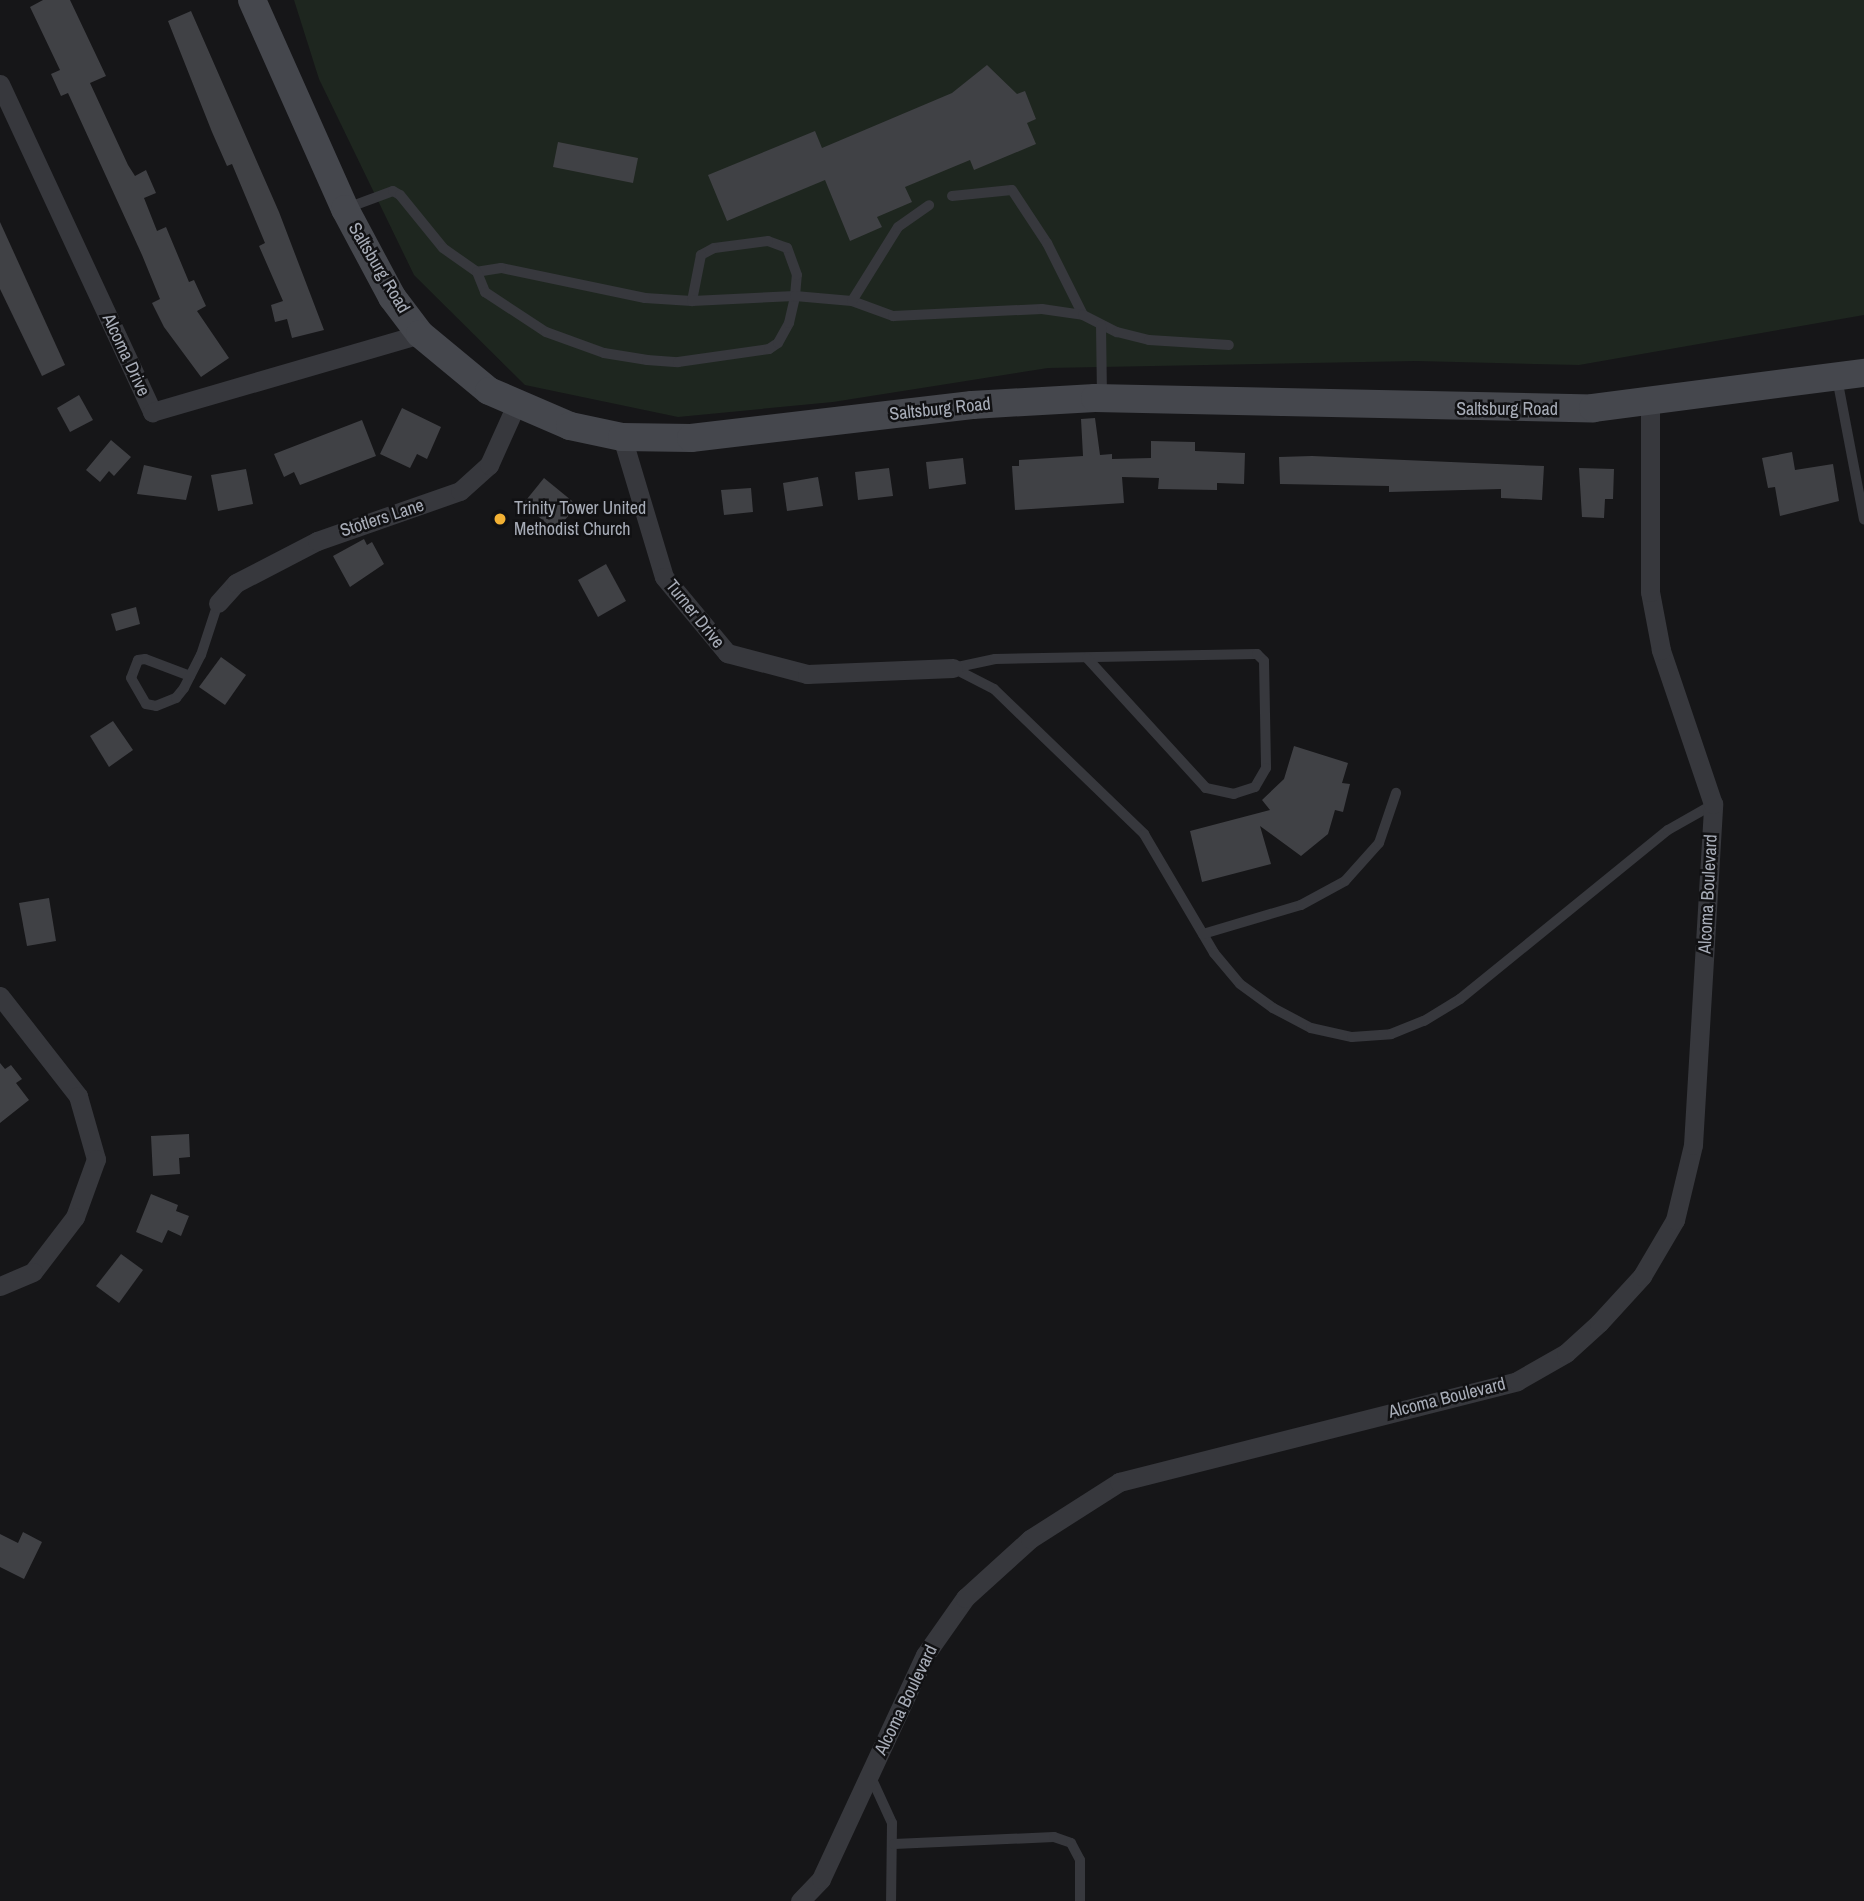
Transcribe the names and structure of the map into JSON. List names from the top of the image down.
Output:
{
  "streets": {
    "main road": ["Saltsburg Road"],
    "street": [
      "Alcoma Drive",
      "Stotlers Lane",
      "Turner Drive",
      "Alcoma Boulevard"
    ]
  },
  "crossings": [
    ["Saltsburg Road", "Alcoma Drive"],
    ["Saltsburg Road", "Stotlers Lane"],
    ["Saltsburg Road", "Turner Drive"],
    ["Saltsburg Road", "Alcoma Boulevard"]
  ],
  "places": ["Trinity Tower United Methodist Church"]
}
